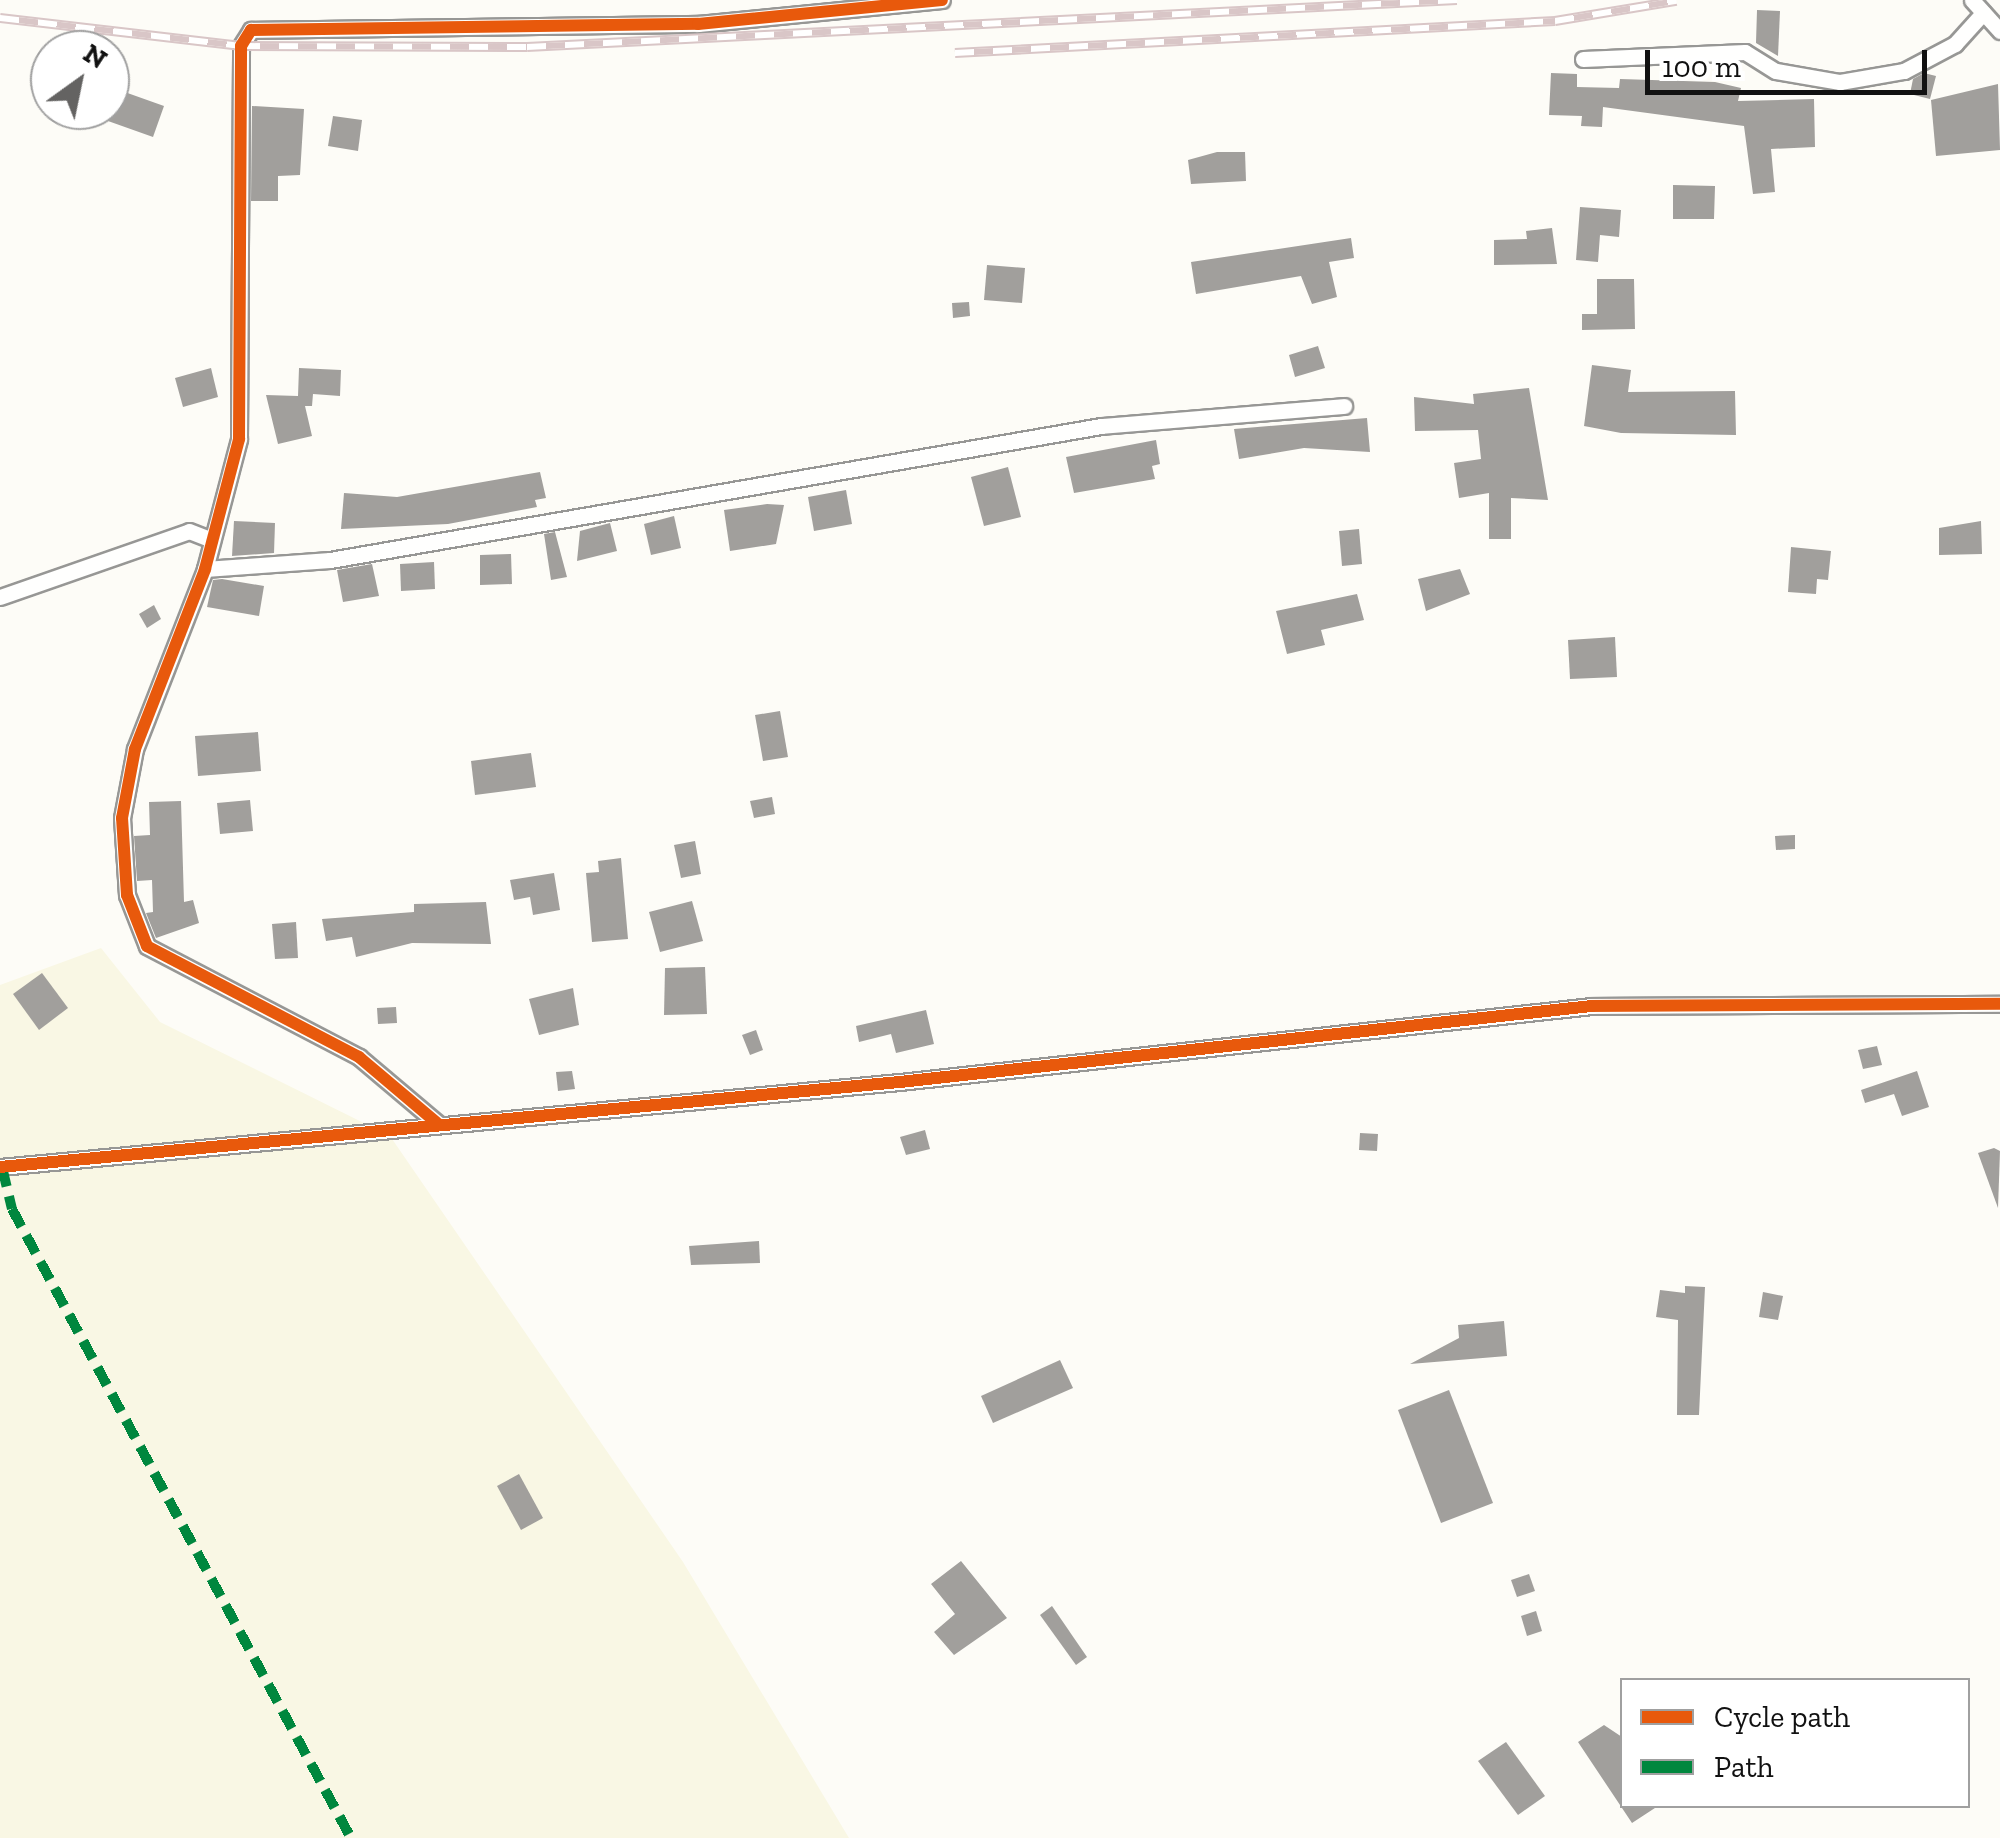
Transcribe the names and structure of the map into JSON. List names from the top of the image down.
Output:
{
  "legend": ["Cycle path", "Path"],
  "scale_bar": "100 m",
  "north": "top right"
}
